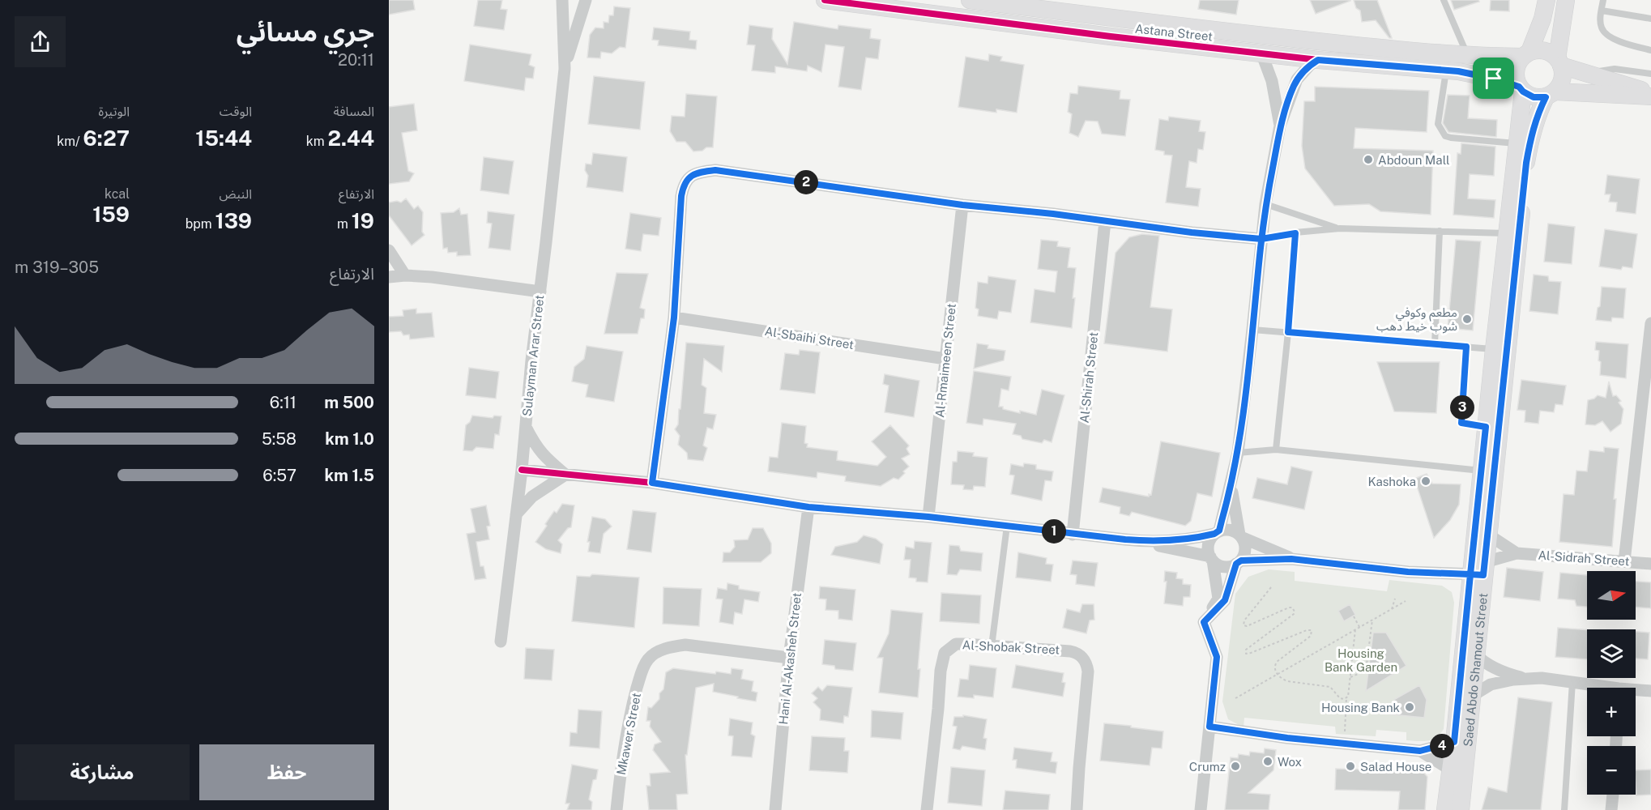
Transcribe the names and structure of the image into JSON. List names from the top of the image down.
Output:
{
  "streets": {
    "main road": ["Astana Street", "Saed Abdo Shamout Street"],
    "street": [
      "Al-Sbaihi Street",
      "Sulayman Arar Street",
      "Al-Rmaimeen Street",
      "Al-Shirah Street",
      "Al-Sidrah Street",
      "Al-Shobak Street",
      "Hani Al-Akasheh Street",
      "Mkawer Street"
    ]
  },
  "crossings": [
    ["Astana Street", "Saed Abdo Shamout Street"],
    ["Al-Sbaihi Street", "Al-Rmaimeen Street"],
    ["Al-Sidrah Street", "Saed Abdo Shamout Street"],
    ["Hani Al-Akasheh Street", "Mkawer Street"]
  ],
  "parks": ["Housing Bank Garden"],
  "places": [
    "Abdoun Mall",
    "مطعم وكوفي شوب خيط دهب",
    "Kashoka",
    "Housing Bank",
    "Wox",
    "Crumz",
    "Salad House"
  ],
  "north": "right",
  "page": {
    "heading": ["جري مسائي", "20:11"],
    "stats": [
      ["المسافة", "2.44 km"],
      ["الوقت", "15:44"],
      ["الوتيرة", "6:27 /km"],
      ["الارتفاع", "19 m"],
      ["النبض", "139 bpm"],
      ["kcal", "159"]
    ],
    "pins": [
      "2",
      "3",
      "1",
      "4"
    ],
    "chart": ["الارتفاع", "305–319 m"],
    "list": [
      {
        "name": "500 m",
        "note": "6:11"
      },
      {
        "name": "1.0 km",
        "note": "5:58"
      },
      {
        "name": "1.5 km",
        "note": "6:57"
      }
    ],
    "map_buttons": ["+", "−"],
    "buttons": ["حفظ", "مشاركة"]
  }
}
